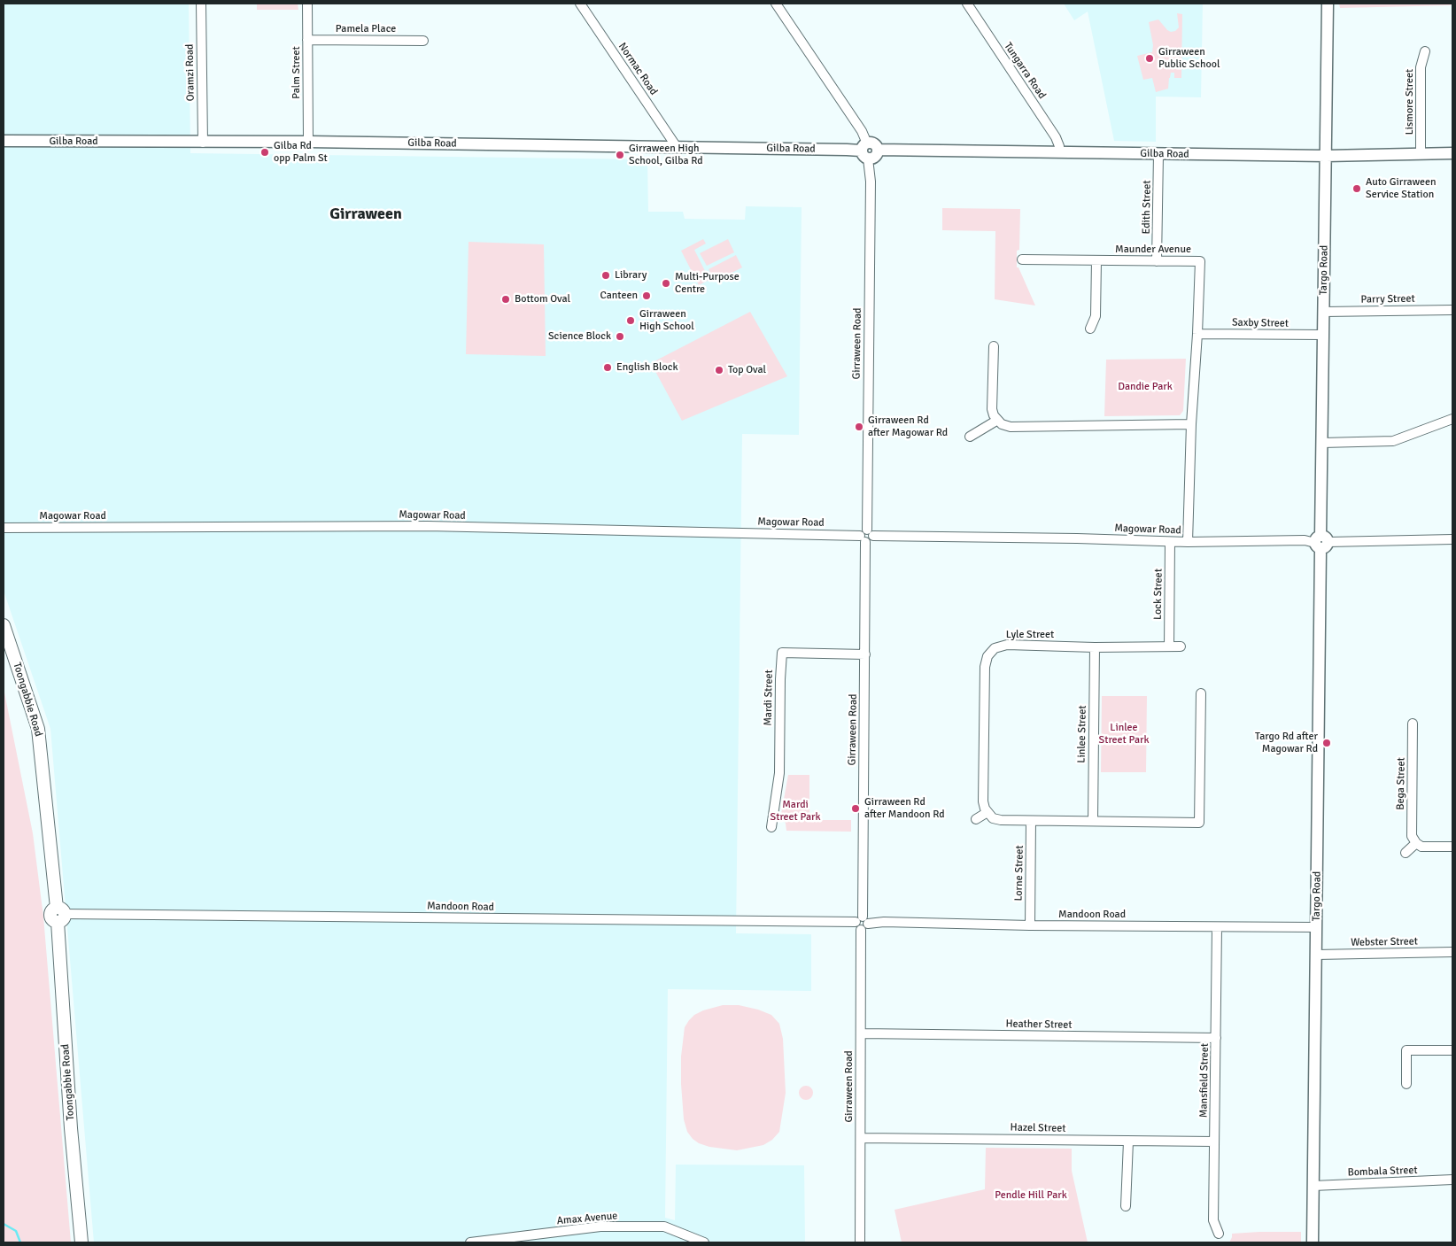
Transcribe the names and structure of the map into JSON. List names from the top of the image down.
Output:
{
  "streets": {
    "main road": ["Toongabbie Road"],
    "street": [
      "Pamela Place",
      "Normac Road",
      "Tungarra Road",
      "Oramzi Road",
      "Palm Street",
      "Lismore Street",
      "Gilba Road",
      "Edith Street",
      "Maunder Avenue",
      "Targo Road",
      "Parry Street",
      "Saxby Street",
      "Girraween Road",
      "Magowar Road",
      "Lock Street",
      "Lyle Street",
      "Mardi Street",
      "Linlee Street",
      "Bega Street",
      "Lorne Street",
      "Mandoon Road",
      "Webster Street",
      "Heather Street",
      "Mansfield Street",
      "Hazel Street",
      "Bombala Street",
      "Amax Avenue"
    ]
  },
  "crossings": [
    ["Pamela Place", "Palm Street"],
    ["Normac Road", "Gilba Road"],
    ["Tungarra Road", "Gilba Road"],
    ["Oramzi Road", "Gilba Road"],
    ["Palm Street", "Gilba Road"],
    ["Lismore Street", "Gilba Road"],
    ["Gilba Road", "Edith Street"],
    ["Gilba Road", "Targo Road"],
    ["Gilba Road", "Girraween Road"],
    ["Edith Street", "Maunder Avenue"],
    ["Maunder Avenue", "Saxby Street"],
    ["Maunder Avenue", "Magowar Road"],
    ["Targo Road", "Parry Street"],
    ["Targo Road", "Saxby Street"],
    ["Targo Road", "Magowar Road"],
    ["Targo Road", "Mandoon Road"],
    ["Targo Road", "Webster Street"],
    ["Targo Road", "Bombala Street"],
    ["Girraween Road", "Magowar Road"],
    ["Girraween Road", "Mardi Street"],
    ["Girraween Road", "Mandoon Road"],
    ["Girraween Road", "Heather Street"],
    ["Girraween Road", "Hazel Street"],
    ["Magowar Road", "Lock Street"],
    ["Lock Street", "Lyle Street"],
    ["Lyle Street", "Linlee Street"],
    ["Toongabbie Road", "Mandoon Road"],
    ["Lorne Street", "Mandoon Road"],
    ["Mandoon Road", "Mansfield Street"],
    ["Heather Street", "Mansfield Street"],
    ["Mansfield Street", "Hazel Street"]
  ],
  "districts": ["Girraween"],
  "parks": [
    "Dandie Park",
    "Linlee Street Park",
    "Mardi Street Park",
    "Pendle Hill Park"
  ],
  "places": [
    "Girraween Public School",
    "Gilba Rd opp Palm St",
    "Girraween High School, Gilba Rd",
    "Auto Girraween Service Station",
    "Library",
    "Multi-Purpose Centre",
    "Canteen",
    "Bottom Oval",
    "Girraween High School",
    "Science Block",
    "English Block",
    "Top Oval",
    "Girraween Rd after Magowar Rd",
    "Targo Rd after Magowar Rd",
    "Girraween Rd after Mandoon Rd"
  ]
}
